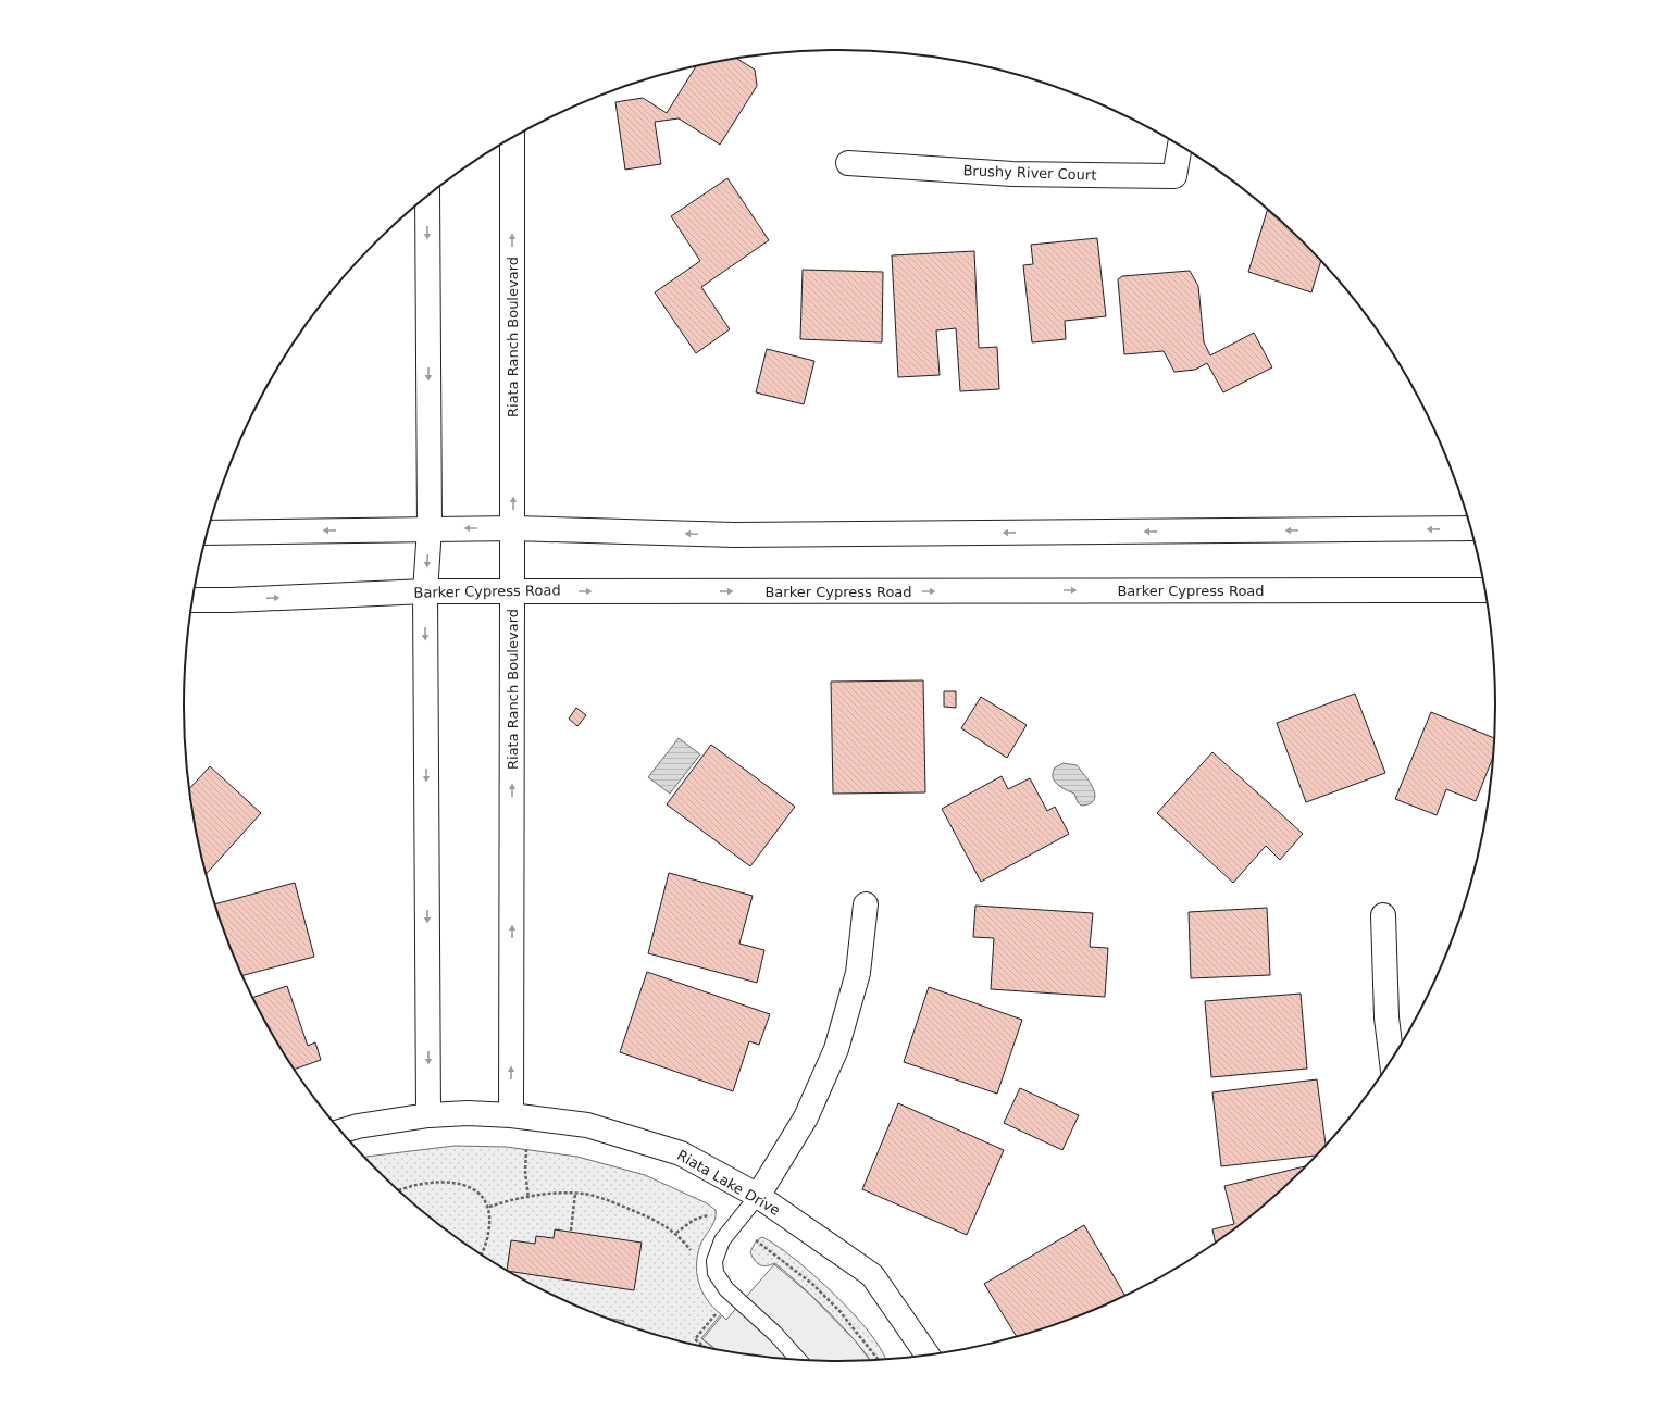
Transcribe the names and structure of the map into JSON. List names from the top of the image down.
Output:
{
  "streets": {
    "street": [
      "Brushy River Court",
      "Riata Ranch Boulevard",
      "Barker Cypress Road",
      "Riata Lake Drive"
    ]
  },
  "crossings": [
    ["Riata Ranch Boulevard", "Barker Cypress Road"],
    ["Riata Ranch Boulevard", "Riata Lake Drive"]
  ]
}
